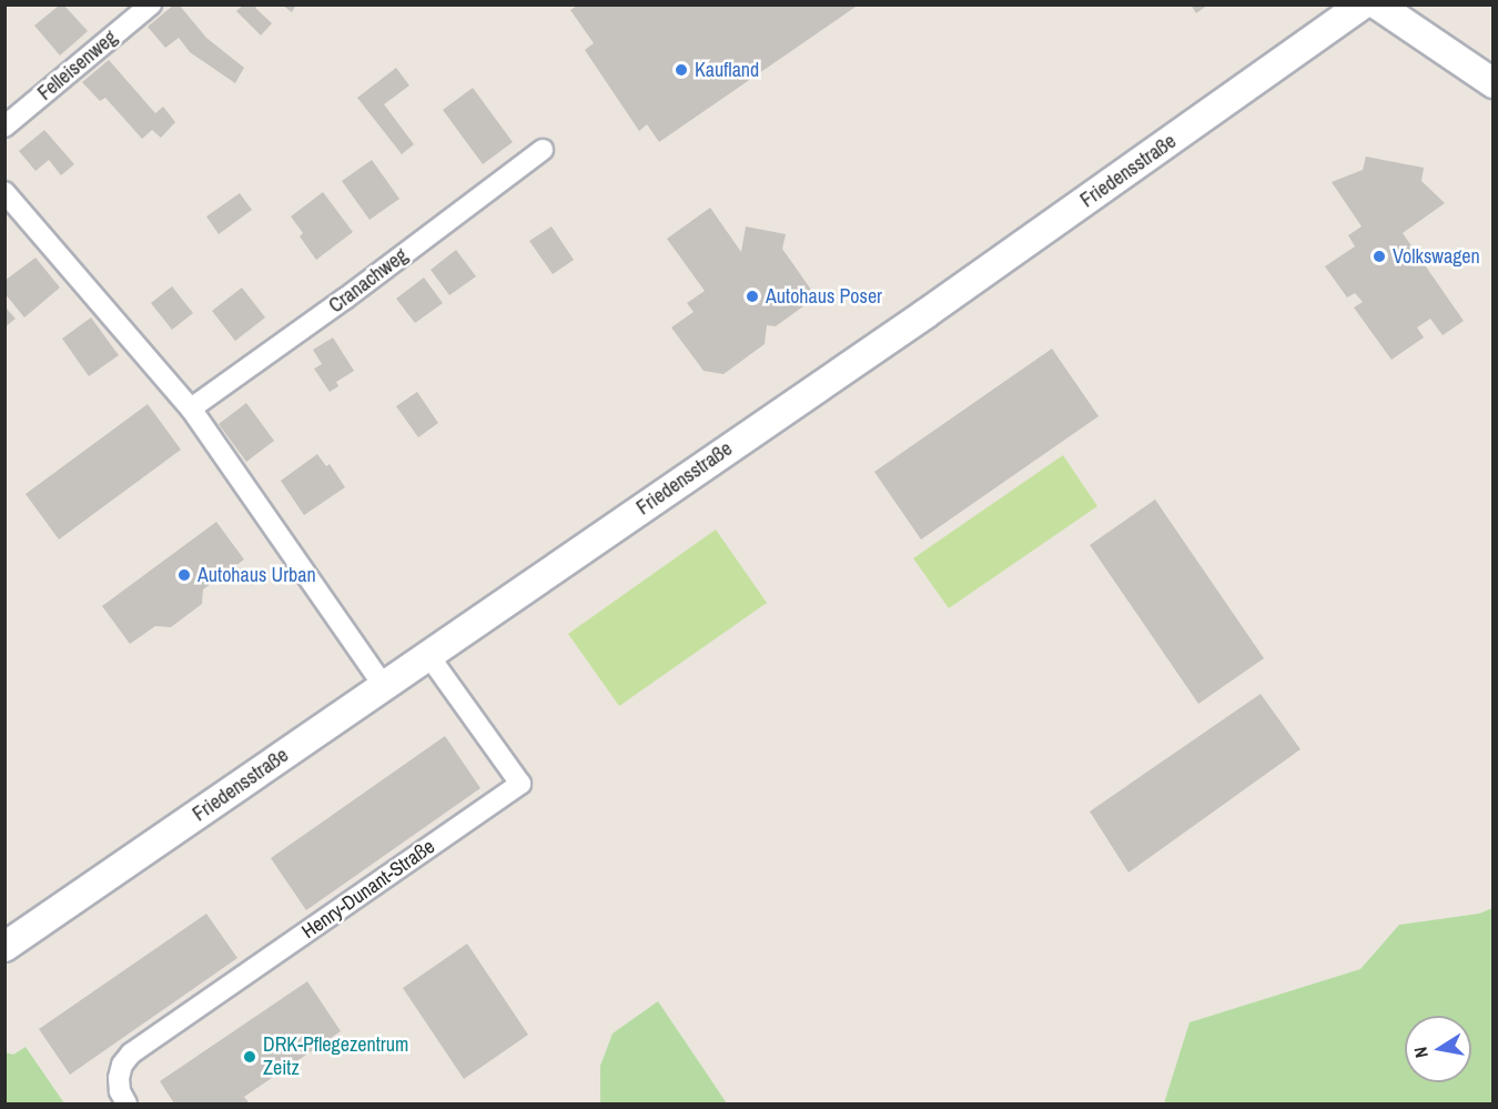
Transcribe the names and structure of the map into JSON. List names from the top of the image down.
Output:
{
  "streets": {
    "street": [
      "Felleisenweg",
      "Friedensstraße",
      "Cranachweg",
      "Henry-Dunant-Straße"
    ]
  },
  "crossings": [
    ["Friedensstraße", "Henry-Dunant-Straße"]
  ],
  "places": [
    "Kaufland",
    "Volkswagen",
    "Autohaus Poser",
    "Autohaus Urban",
    "DRK-Pflegezentrum Zeitz"
  ],
  "north": "left"
}
